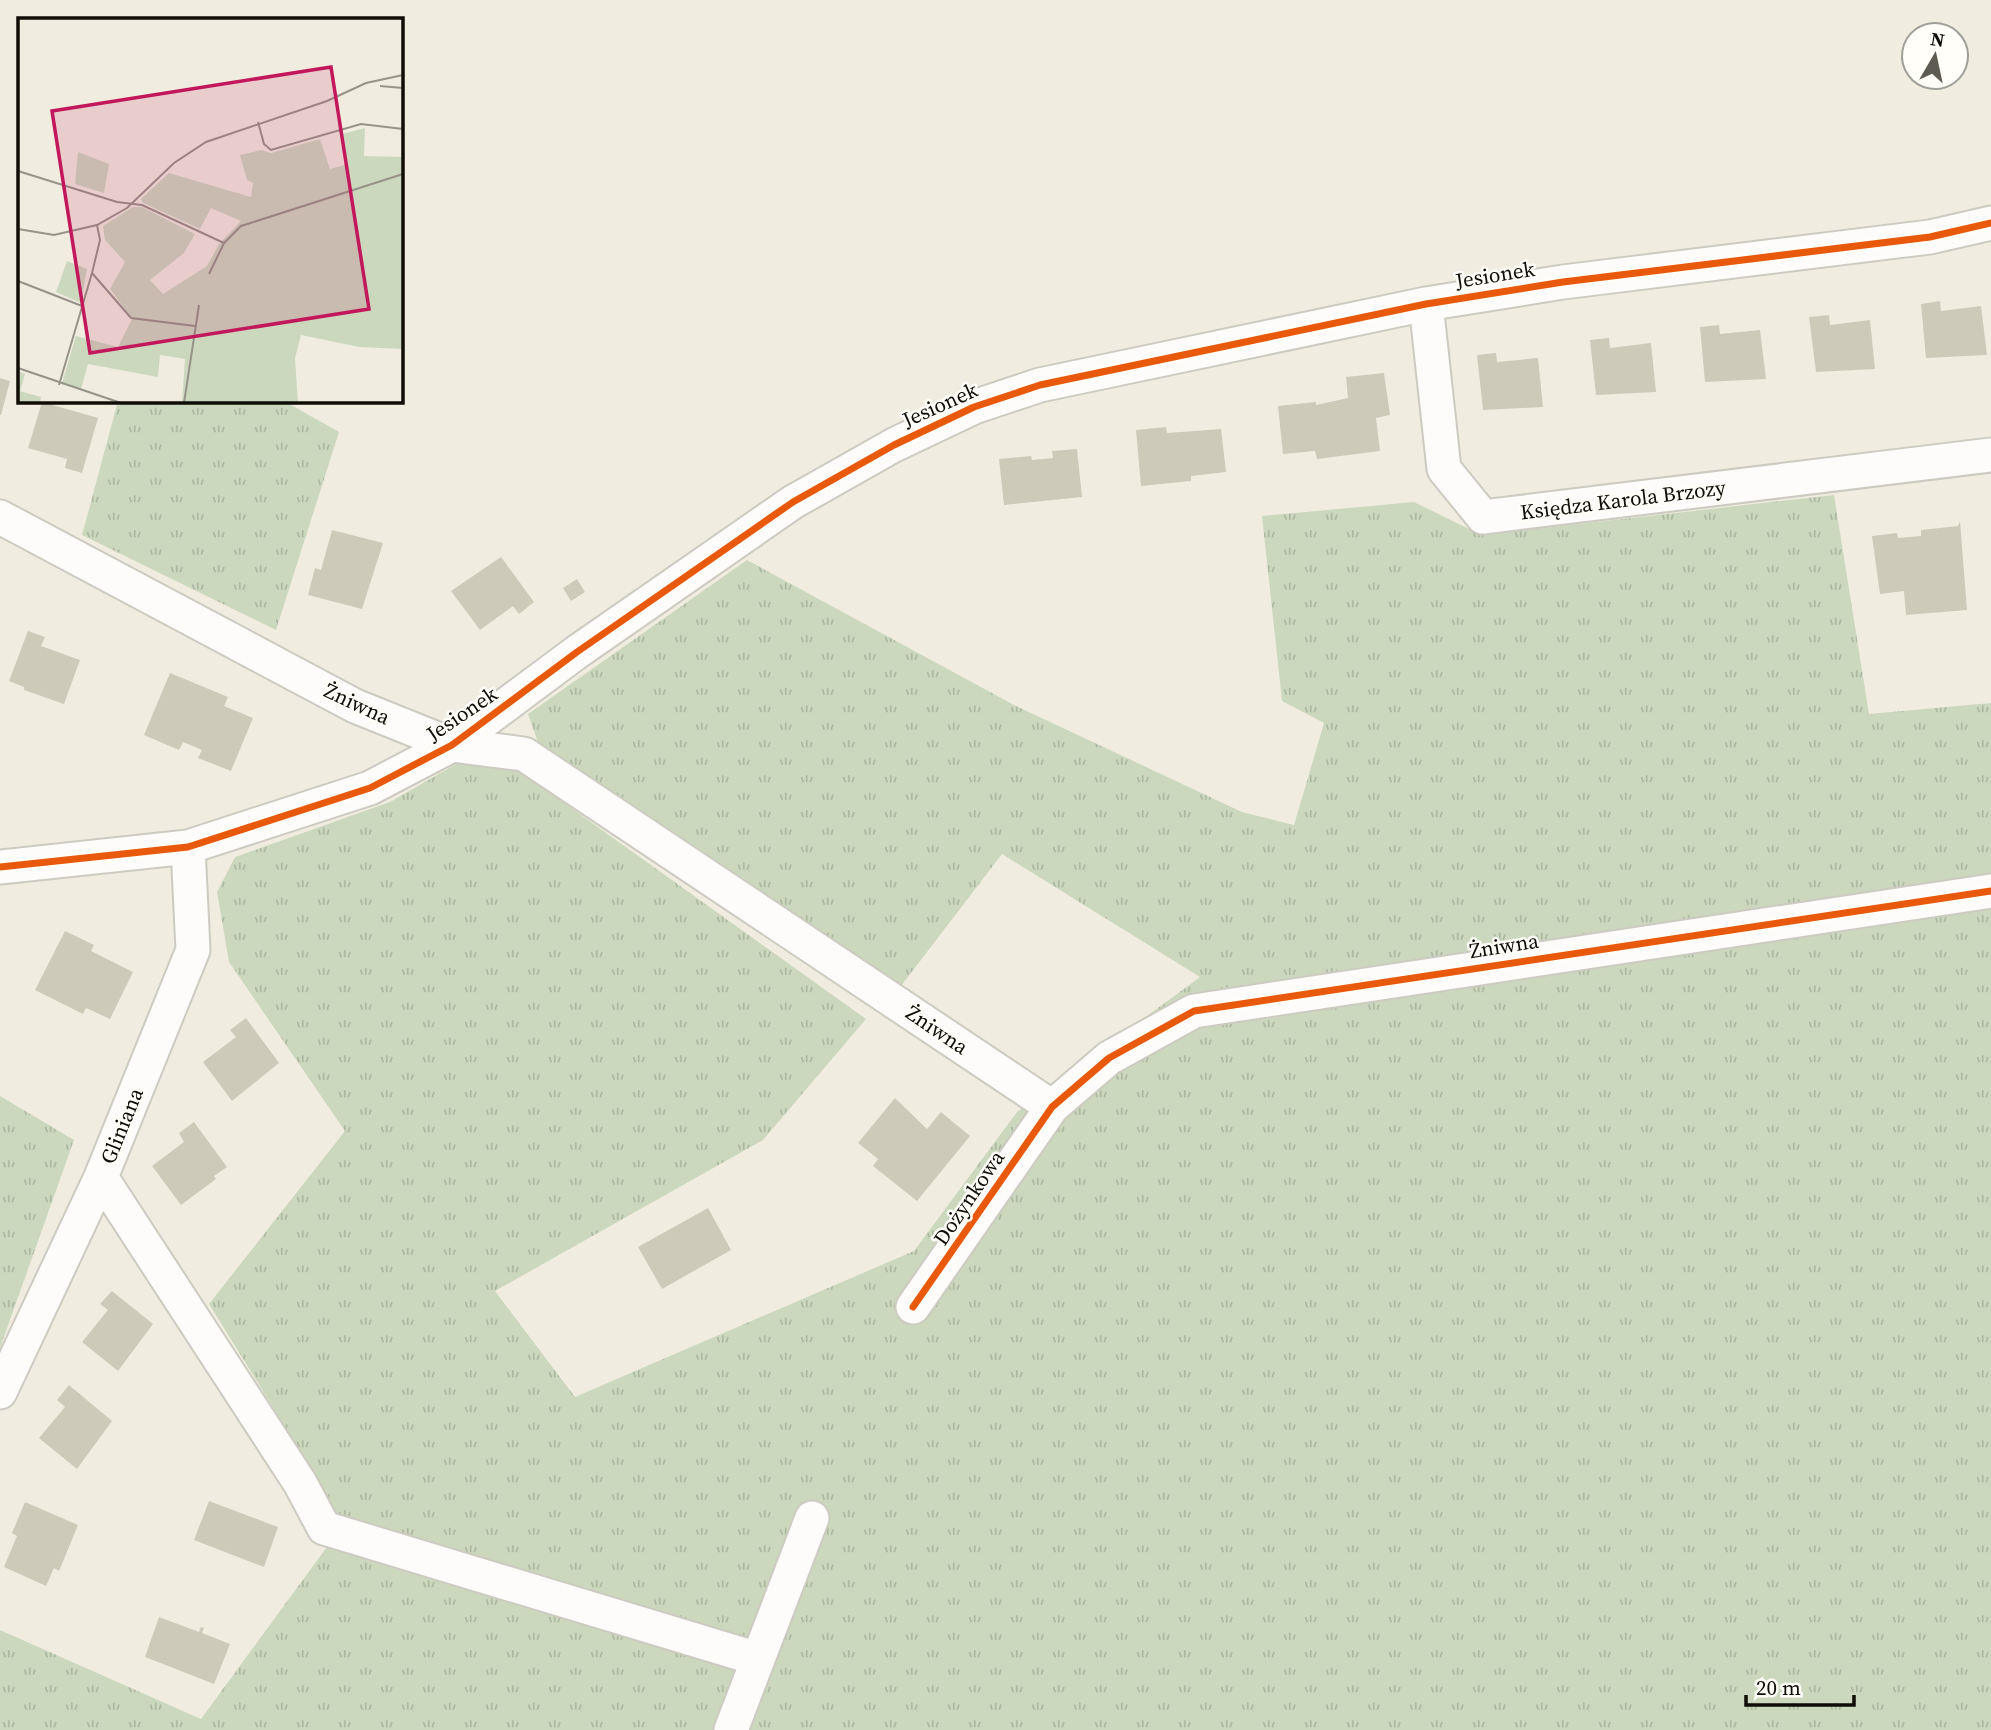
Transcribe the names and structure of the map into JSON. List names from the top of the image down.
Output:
{
  "streets": {
    "street": [
      "Jesionek",
      "Księdza Karola Brzozy",
      "Żniwna",
      "Gliniana",
      "Dożynkowa"
    ]
  },
  "crossings": [
    ["Jesionek", "Księdza Karola Brzozy"],
    ["Jesionek", "Żniwna"],
    ["Jesionek", "Gliniana"],
    ["Żniwna", "Dożynkowa"]
  ],
  "scale_bar": "20 m",
  "north": "top"
}
